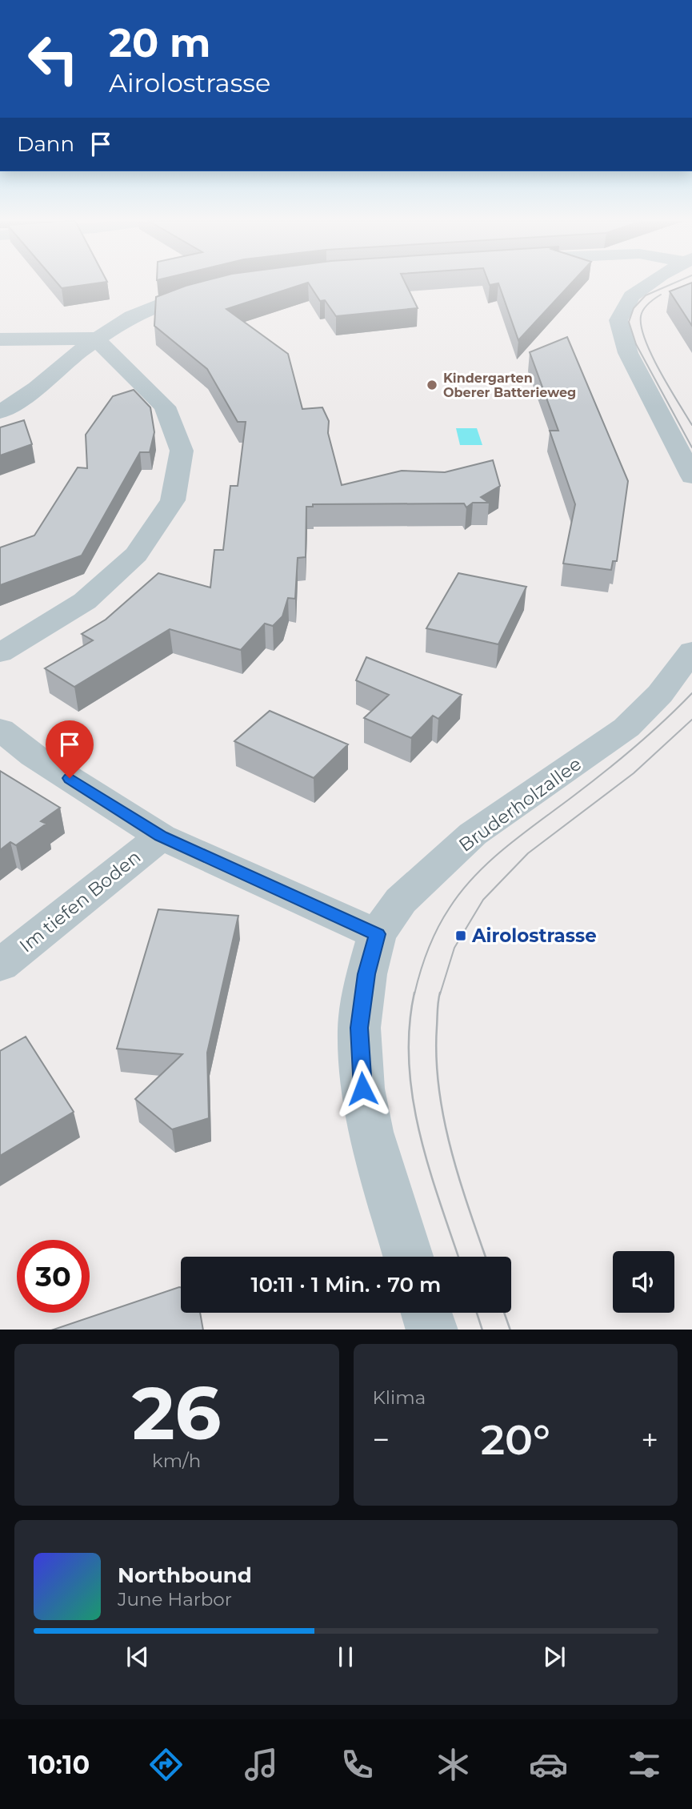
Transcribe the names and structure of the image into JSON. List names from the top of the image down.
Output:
{
  "streets": {
    "street": ["Bruderholzallee", "Im tiefen Boden"]
  },
  "places": {
    "other": ["Kindergarten Oberer Batterieweg"],
    "transit": ["Airolostrasse"]
  },
  "page": {
    "turn": ["20 m", "Airolostrasse"],
    "then": "Dann",
    "limit": "30",
    "trip": "10:11 · 1 Min. · 70 m",
    "tile": [
      ["26", "km/h"],
      "Klima"
    ],
    "heat": ["−", "20°", "+"],
    "song": ["Northbound", "June Harbor"],
    "tabs": "10:10"
  }
}
